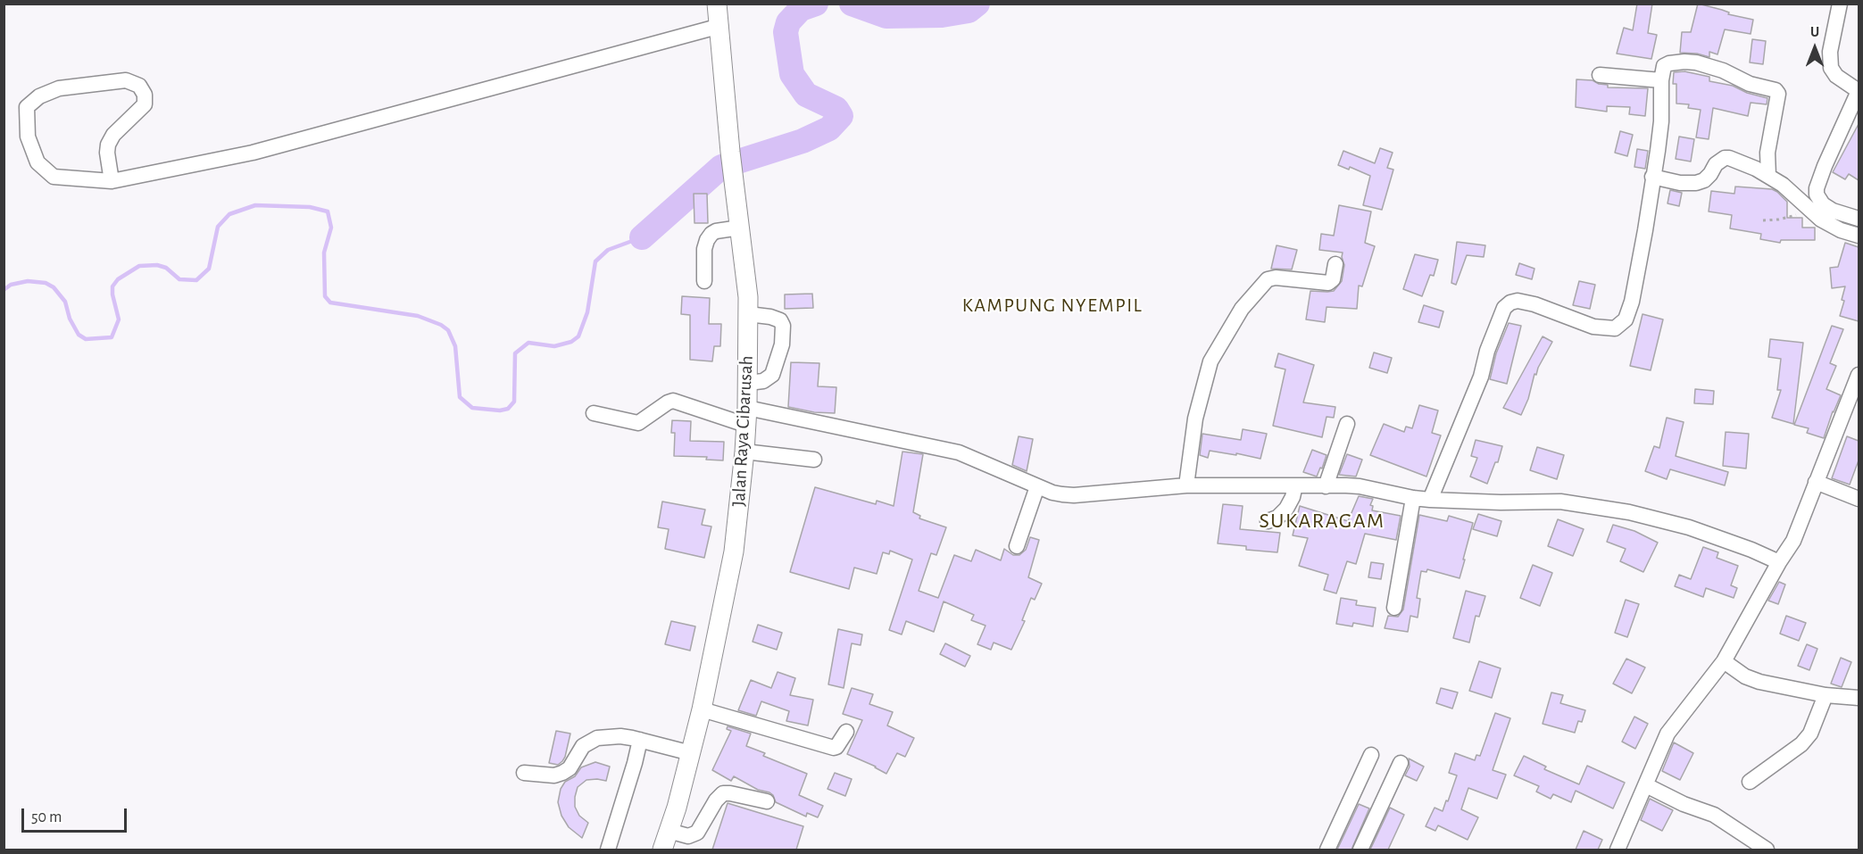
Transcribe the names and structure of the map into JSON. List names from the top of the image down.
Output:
{
  "streets": {
    "main road": ["Jalan Raya Cibarusah"]
  },
  "districts": ["KAMPUNG NYEMPIL", "SUKARAGAM"],
  "scale_bar": "50 m",
  "north": "top"
}
